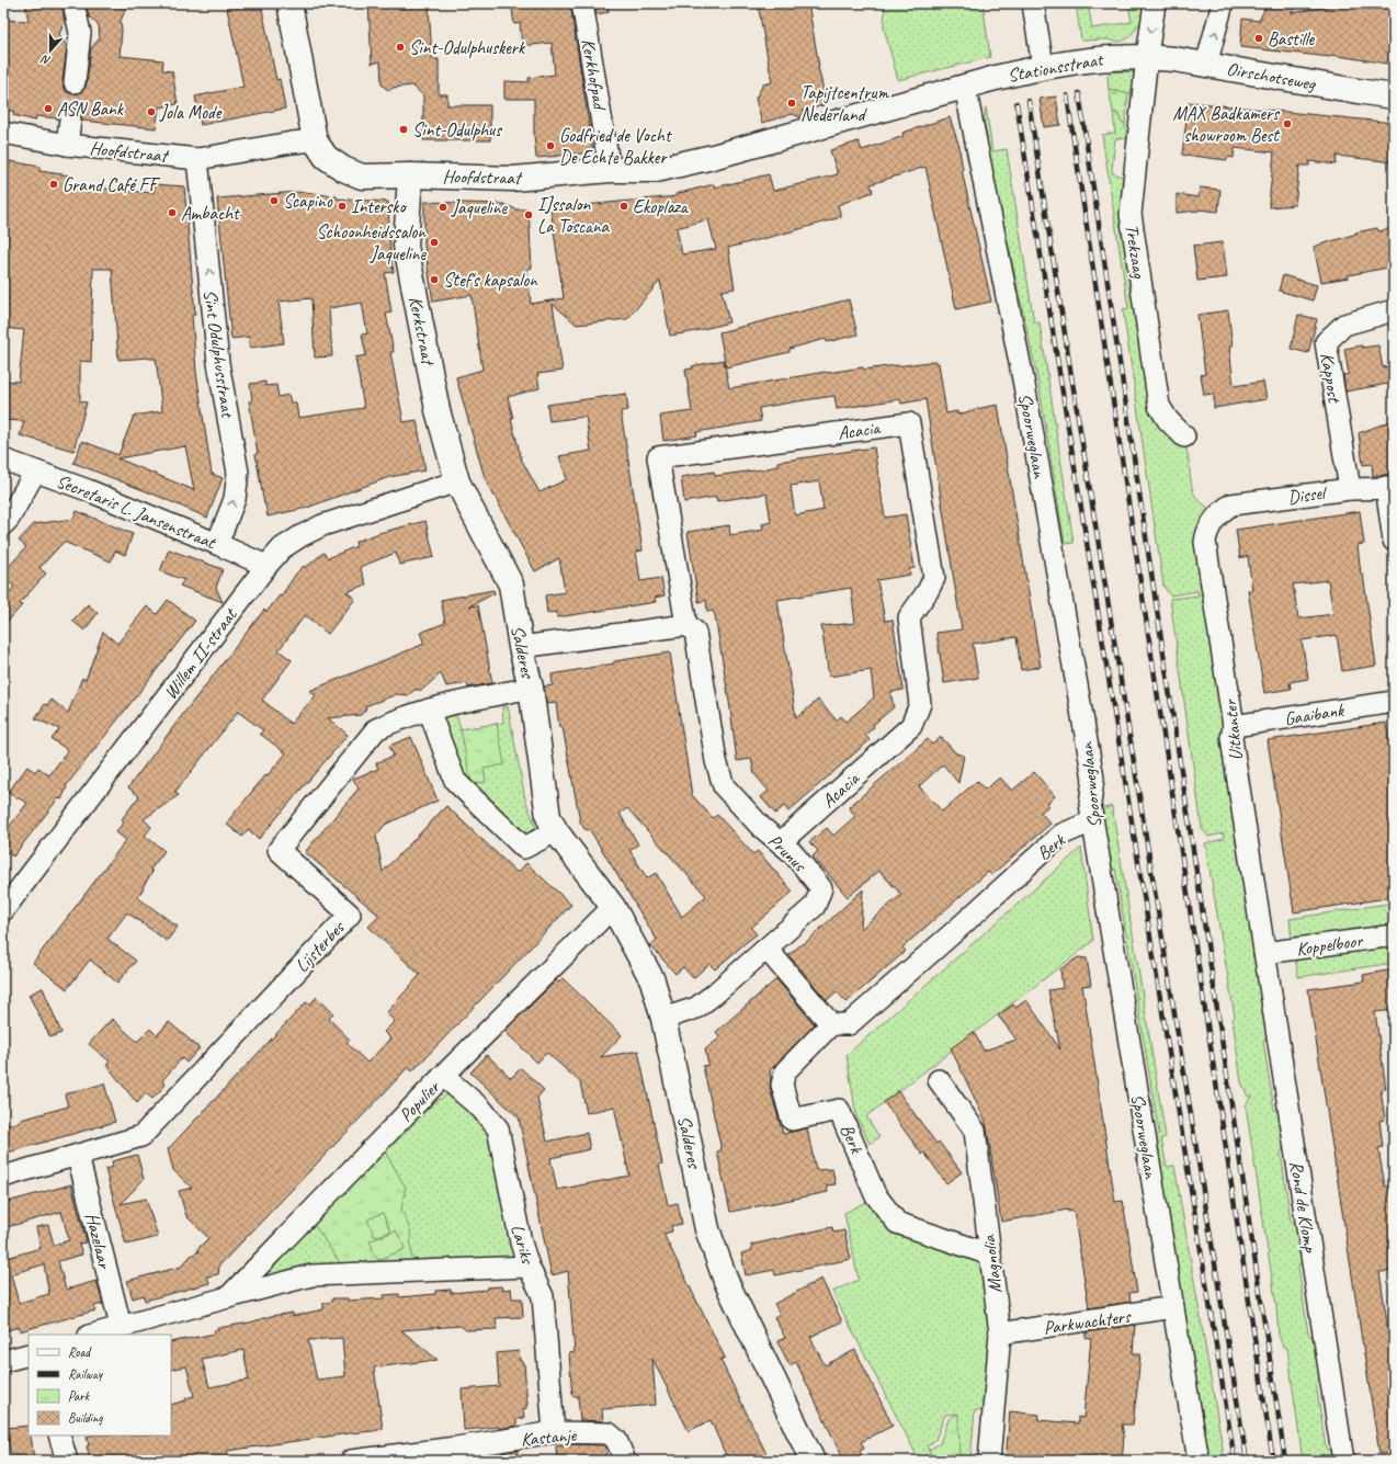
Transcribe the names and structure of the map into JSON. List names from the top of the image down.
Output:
{
  "streets": {
    "street": [
      "Stationsstraat",
      "Kerkhofpad",
      "Oirschotseweg",
      "Hoofdstraat",
      "Trekzaag",
      "Kerkstraat",
      "Sint Odulphusstraat",
      "Kappost",
      "Acacia",
      "Spoorweglaan",
      "Dissel",
      "Secretaris L. Jansenstraat",
      "Salderes",
      "Willem II-straat",
      "Gaaibank",
      "Uitkanter",
      "Berk",
      "Prunus",
      "Koppelboor",
      "Lijsterbes",
      "Populier",
      "Rond de Klomp",
      "Hazelaar",
      "Lariks",
      "Magnolia",
      "Parkwachters",
      "Kastanje"
    ]
  },
  "crossings": [
    ["Stationsstraat", "Oirschotseweg"],
    ["Stationsstraat", "Hoofdstraat"],
    ["Stationsstraat", "Trekzaag"],
    ["Stationsstraat", "Spoorweglaan"],
    ["Kerkhofpad", "Hoofdstraat"],
    ["Oirschotseweg", "Trekzaag"],
    ["Hoofdstraat", "Kerkstraat"],
    ["Hoofdstraat", "Sint Odulphusstraat"],
    ["Hoofdstraat", "Spoorweglaan"],
    ["Kerkstraat", "Salderes"],
    ["Kerkstraat", "Willem II-straat"],
    ["Sint Odulphusstraat", "Secretaris L. Jansenstraat"],
    ["Kappost", "Dissel"],
    ["Acacia", "Prunus"],
    ["Spoorweglaan", "Berk"],
    ["Spoorweglaan", "Parkwachters"],
    ["Dissel", "Uitkanter"],
    ["Secretaris L. Jansenstraat", "Willem II-straat"],
    ["Salderes", "Willem II-straat"],
    ["Salderes", "Prunus"],
    ["Salderes", "Lijsterbes"],
    ["Salderes", "Populier"],
    ["Gaaibank", "Uitkanter"],
    ["Uitkanter", "Koppelboor"],
    ["Uitkanter", "Rond de Klomp"],
    ["Berk", "Magnolia"],
    ["Koppelboor", "Rond de Klomp"],
    ["Lijsterbes", "Hazelaar"],
    ["Populier", "Lariks"],
    ["Lariks", "Kastanje"],
    ["Magnolia", "Parkwachters"]
  ],
  "one_way": ["Sint Odulphusstraat"],
  "places": [
    "Bastille",
    "Sint-Odulphuskerk",
    "Tapijtcentrum Nederland",
    "ASN Bank",
    "Jola Mode",
    "MAX Badkamers showroom Best",
    "Sint-Odulphus",
    "Godfried de Vocht De Echte Bakker",
    "Grand Café FF",
    "Scapino",
    "Intersko",
    "Ekoplaza",
    "Jaqueline",
    "Ambacht",
    "IJssalon La Toscana",
    "Schoonheidssalon Jaqueline",
    "Stef's kapsalon"
  ],
  "legend": [
    "Road",
    "Railway",
    "Park",
    "Building"
  ],
  "north": "bottom"
}
